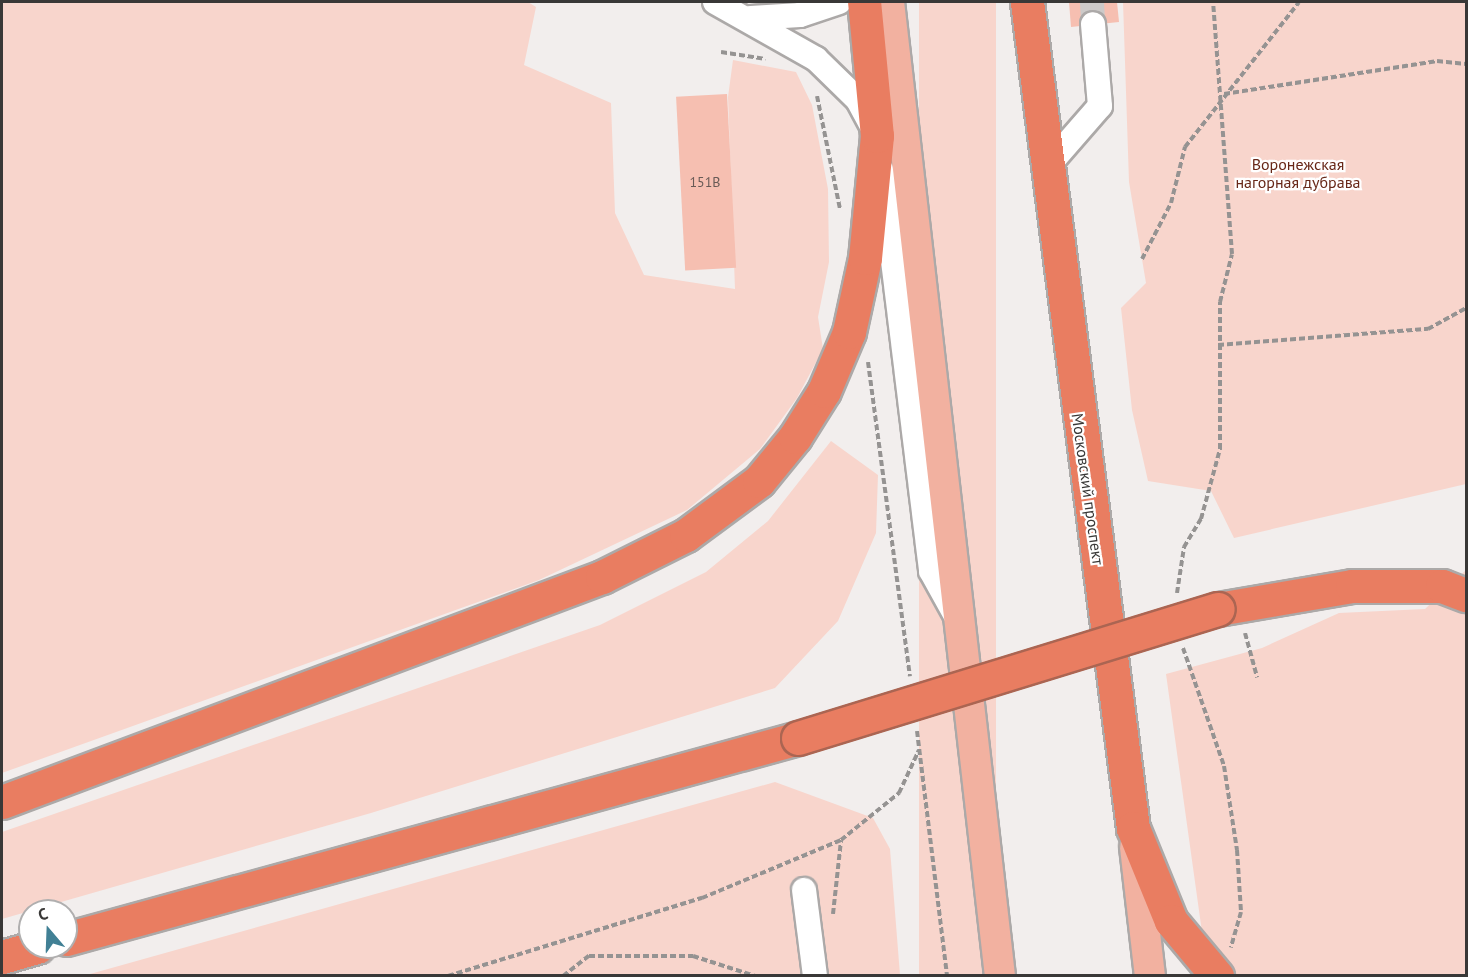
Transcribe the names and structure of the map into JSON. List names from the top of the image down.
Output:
{
  "streets": {
    "highway": ["Московский проспект"]
  },
  "parks": ["Воронежская нагорная дубрава"],
  "house_numbers": ["151В"],
  "north": "top"
}
